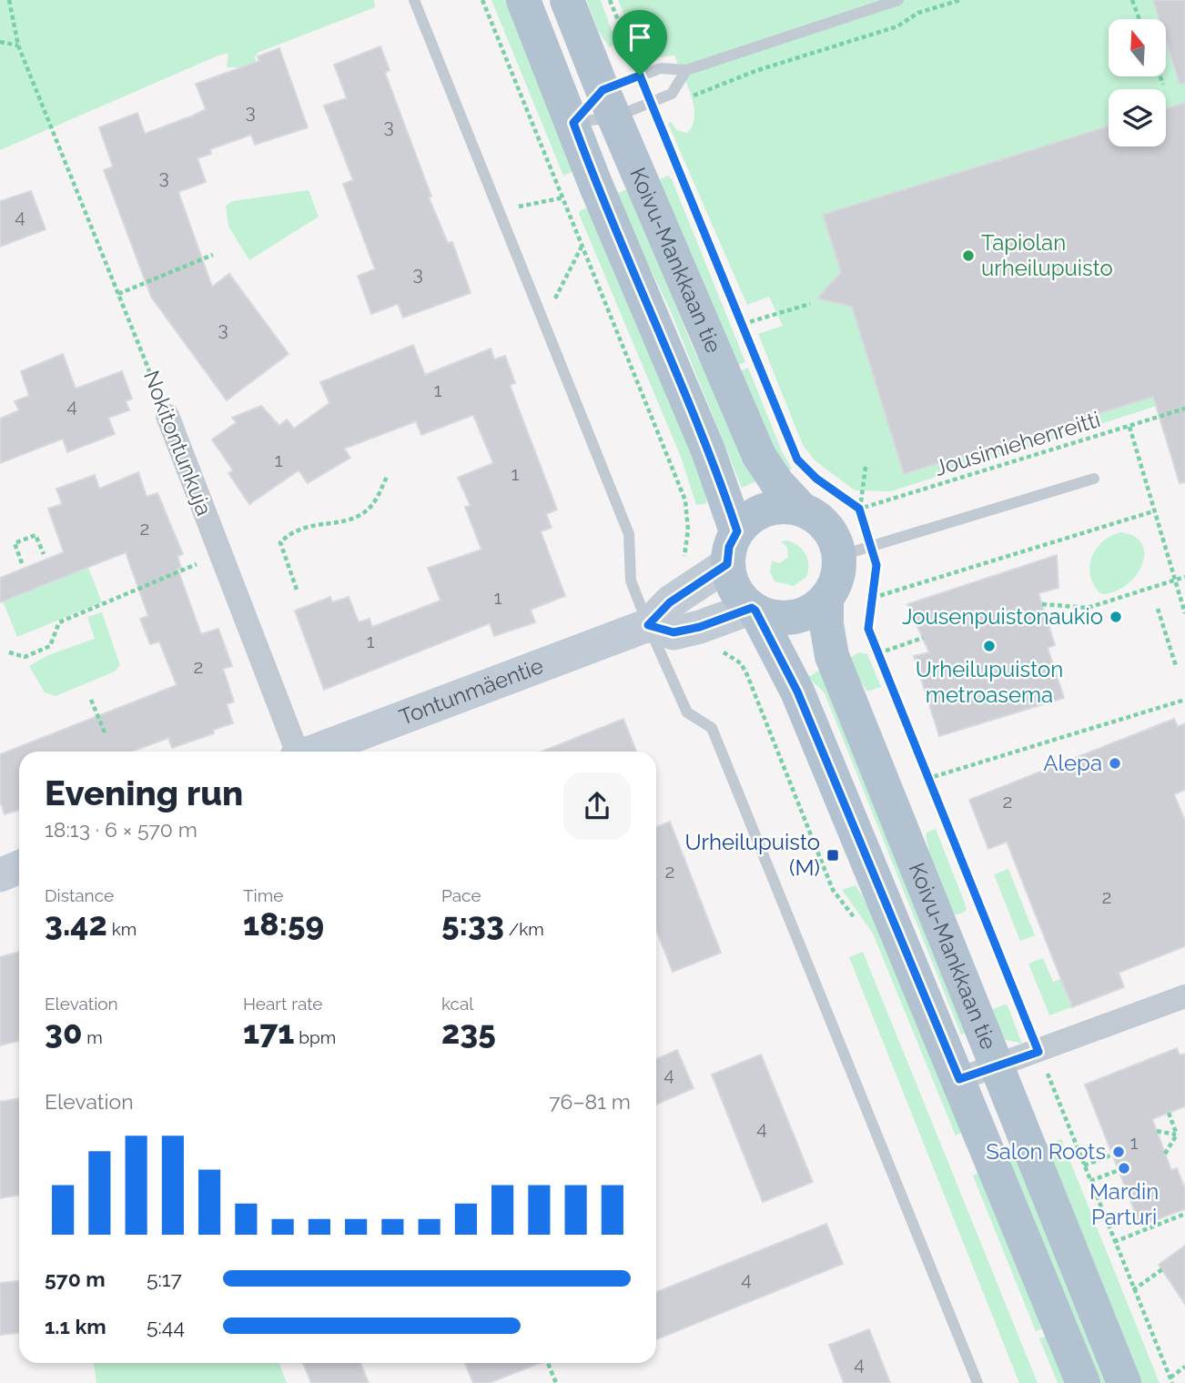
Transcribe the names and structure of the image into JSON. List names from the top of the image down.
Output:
{
  "streets": {
    "main road": ["Koivu-Mankkaan tie"],
    "street": ["Nokitontunkuja", "Tontunmäentie"],
    "path": ["Jousimiehenreitti"]
  },
  "crossings": [
    ["Koivu-Mankkaan tie", "Tontunmäentie"]
  ],
  "places": {
    "other": [
      "Tapiolan urheilupuisto",
      "Jousenpuistonaukio",
      "Urheilupuiston metroasema",
      "Alepa",
      "Salon Roots",
      "Mardin Parturi"
    ],
    "transit": ["Urheilupuisto (M)"]
  },
  "house_numbers": [
    "3",
    "3",
    "3",
    "4",
    "3",
    "3",
    "1",
    "4",
    "1",
    "1",
    "2",
    "1",
    "1",
    "2",
    "2",
    "2",
    "2",
    "4",
    "4",
    "1",
    "4",
    "4"
  ],
  "north": "top",
  "page": {
    "heading": ["Evening run", "18:13 · 6 × 570 m"],
    "stats": [
      ["Distance", "3.42 km"],
      ["Time", "18:59"],
      ["Pace", "5:33 /km"],
      ["Elevation", "30 m"],
      ["Heart rate", "171 bpm"],
      ["kcal", "235"]
    ],
    "chart": ["Elevation", "76–81 m"],
    "list": [
      {
        "name": "570 m",
        "note": "5:17"
      },
      {
        "name": "1.1 km",
        "note": "5:44"
      }
    ]
  }
}
